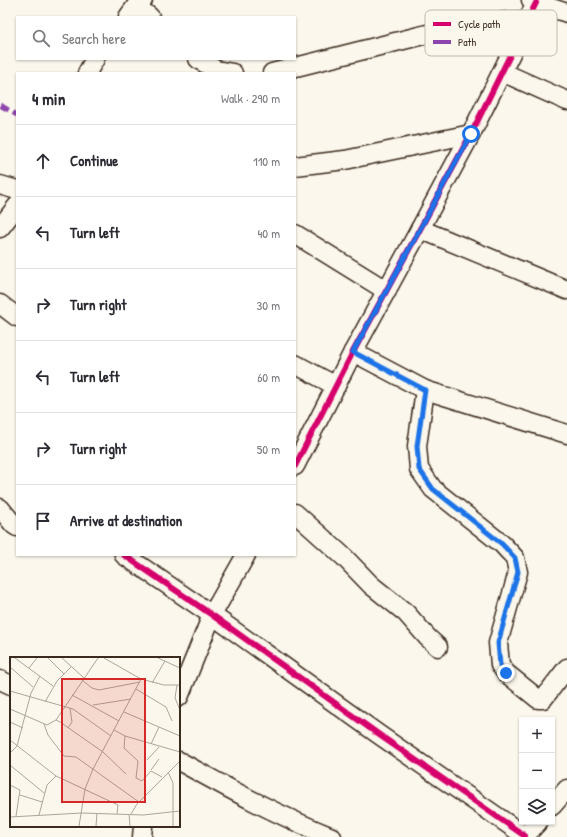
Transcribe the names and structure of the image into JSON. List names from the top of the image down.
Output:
{
  "legend": ["Cycle path", "Path"],
  "page": {
    "search": "Search here",
    "heading": ["4 min", "Walk · 290 m"],
    "list": [
      ["Continue", "110 m"],
      ["Turn left", "40 m"],
      ["Turn right", "30 m"],
      ["Turn left", "60 m"],
      ["Turn right", "50 m"],
      "Arrive at destination"
    ],
    "map_buttons": ["+", "−"]
  }
}
